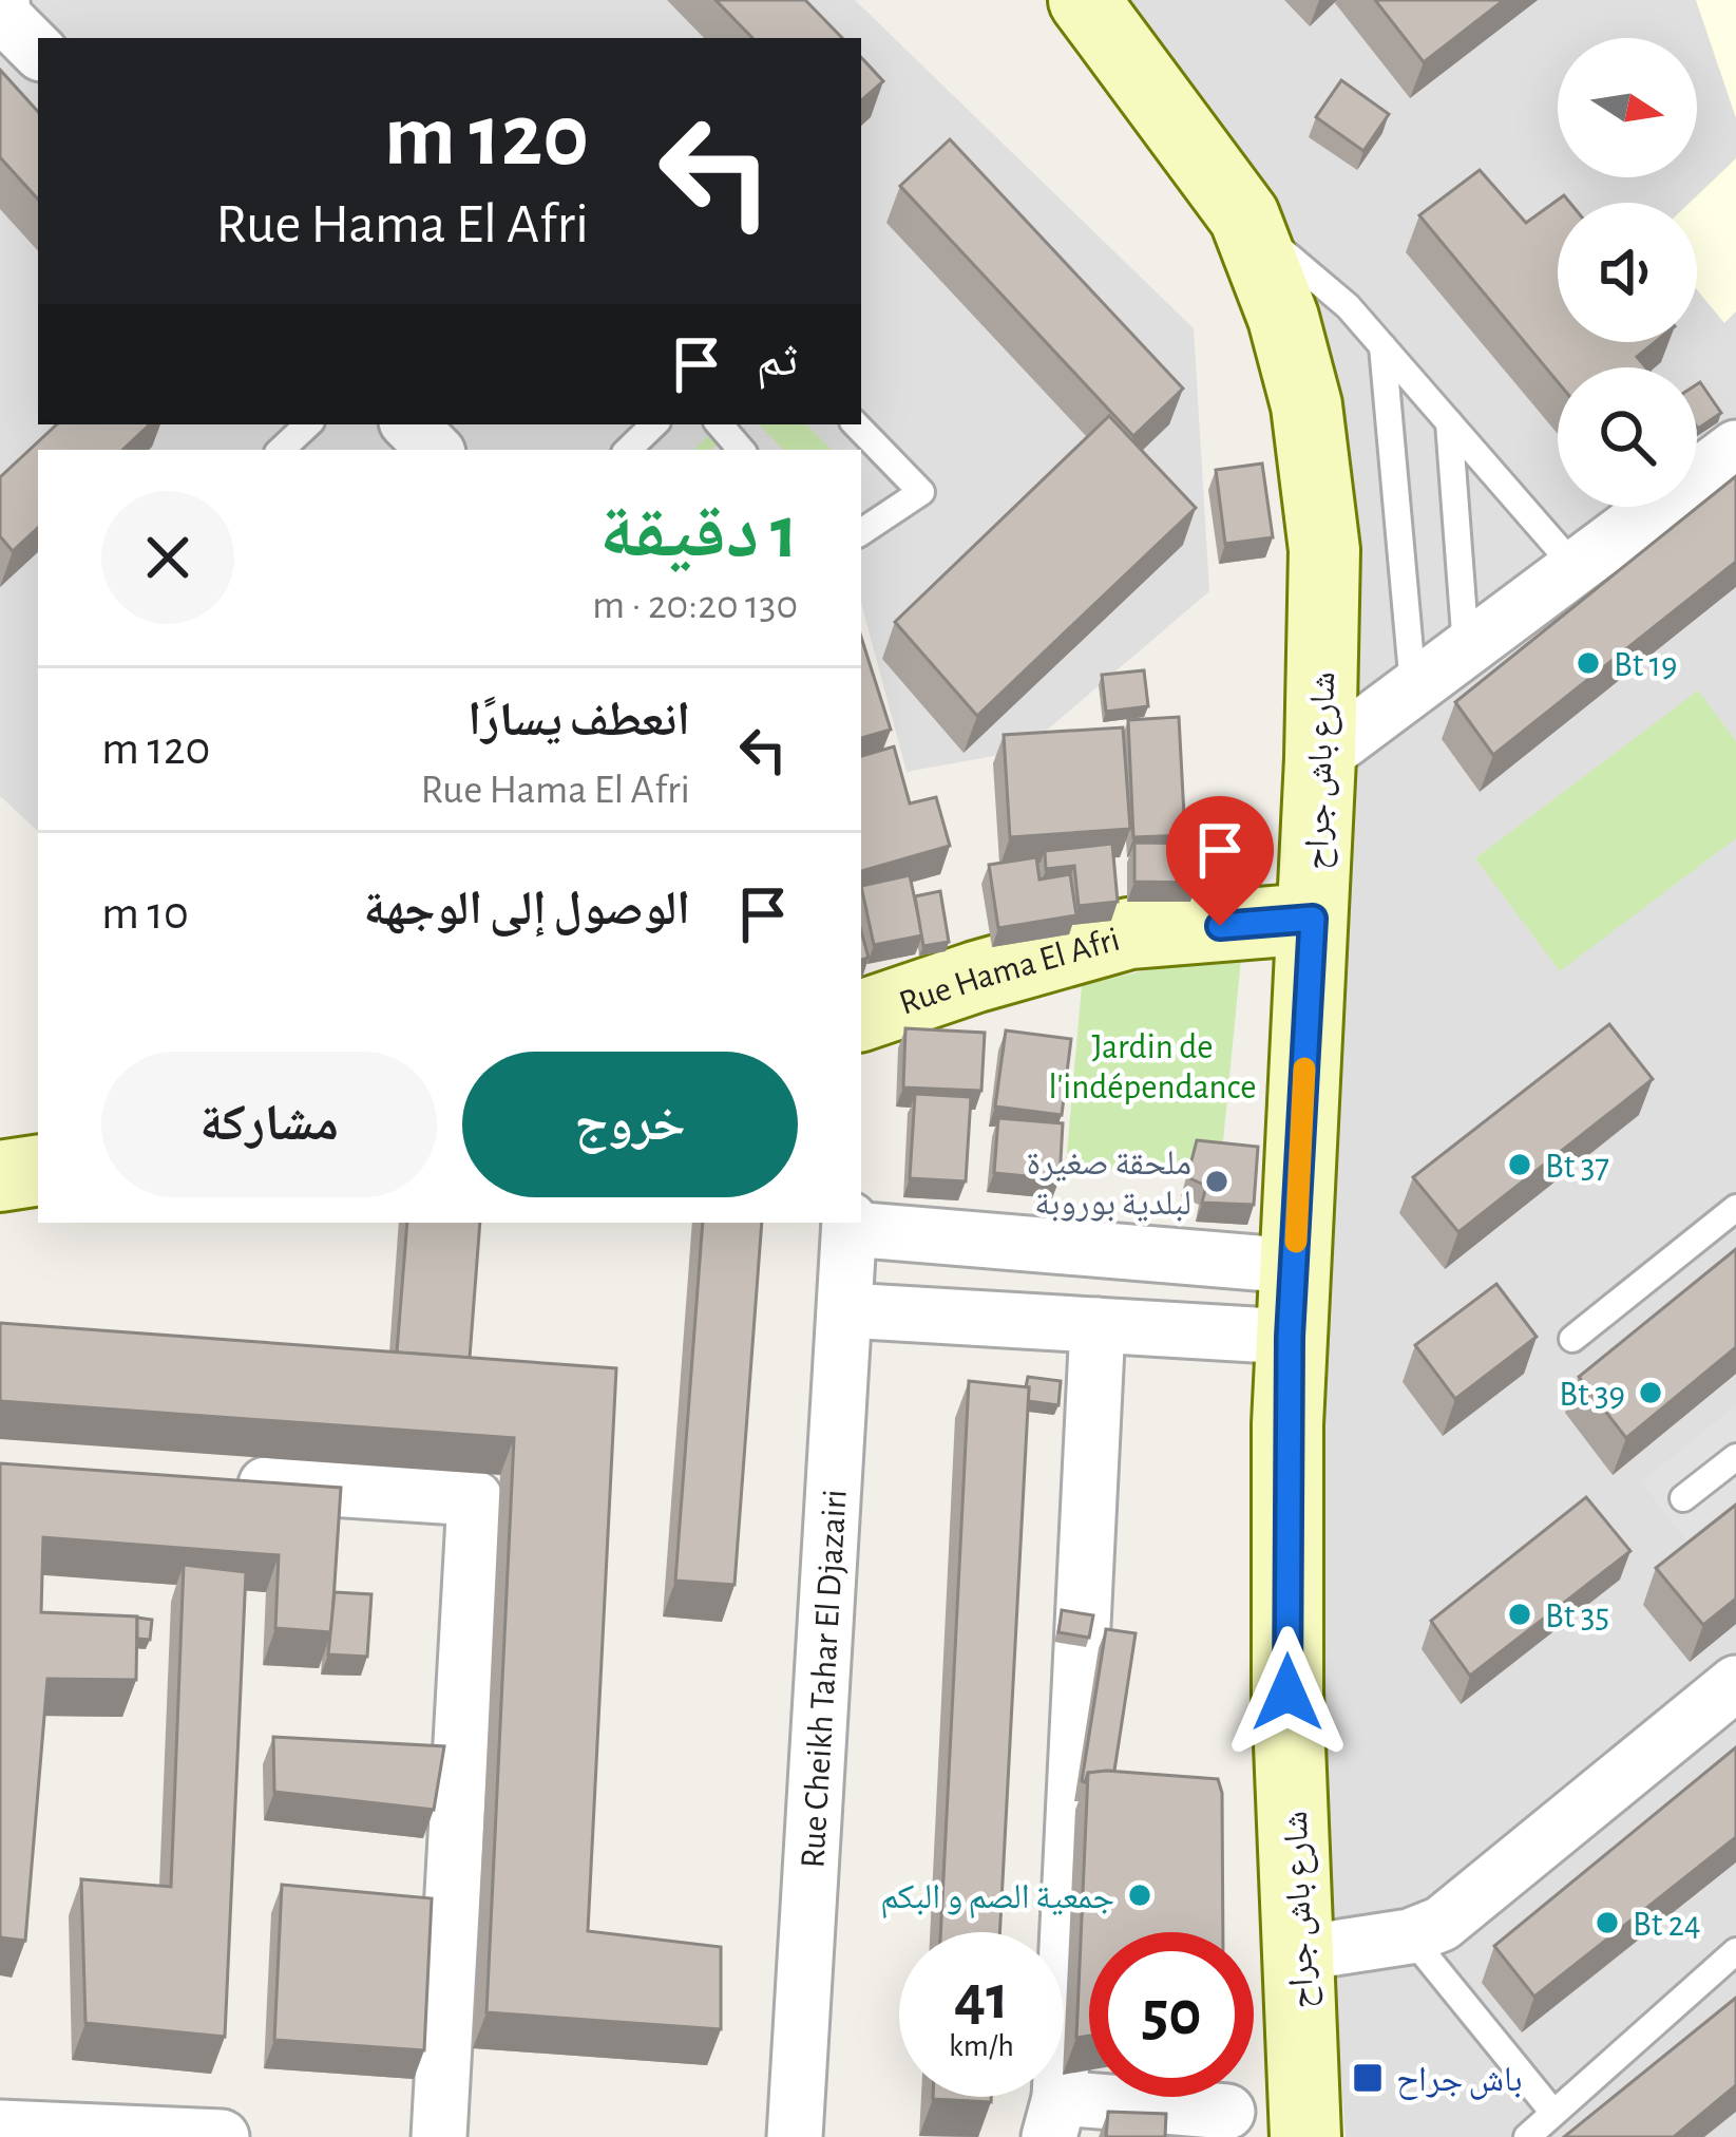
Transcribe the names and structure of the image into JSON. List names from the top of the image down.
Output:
{
  "streets": {
    "main road": ["شارع باش جراح", "Rue Hama El Afri"],
    "street": ["Rue Cheikh Tahar El Djazairi"]
  },
  "crossings": [
    ["شارع باش جراح", "Rue Hama El Afri"]
  ],
  "parks": ["Jardin de l'indépendance"],
  "places": {
    "other": [
      "Bt 19",
      "Bt 37",
      "ملحقة صغيرة لبلدية بوروبة",
      "Bt 39",
      "Bt 35",
      "جمعية الصم و البكم",
      "Bt 24"
    ],
    "transit": ["باش جراح"]
  },
  "north": "right",
  "page": {
    "turn": ["120 m", "Rue Hama El Afri"],
    "then": "ثم",
    "heading": ["1 دقيقة", "130 m · 20:20"],
    "list": [
      {
        "name": "انعطف يسارًا",
        "note": "Rue Hama El Afri",
        "value": "120 m"
      },
      {
        "name": "الوصول إلى الوجهة",
        "value": "10 m"
      }
    ],
    "buttons": ["خروج", "مشاركة"],
    "speed": "41 km/h",
    "limit": "50"
  }
}
